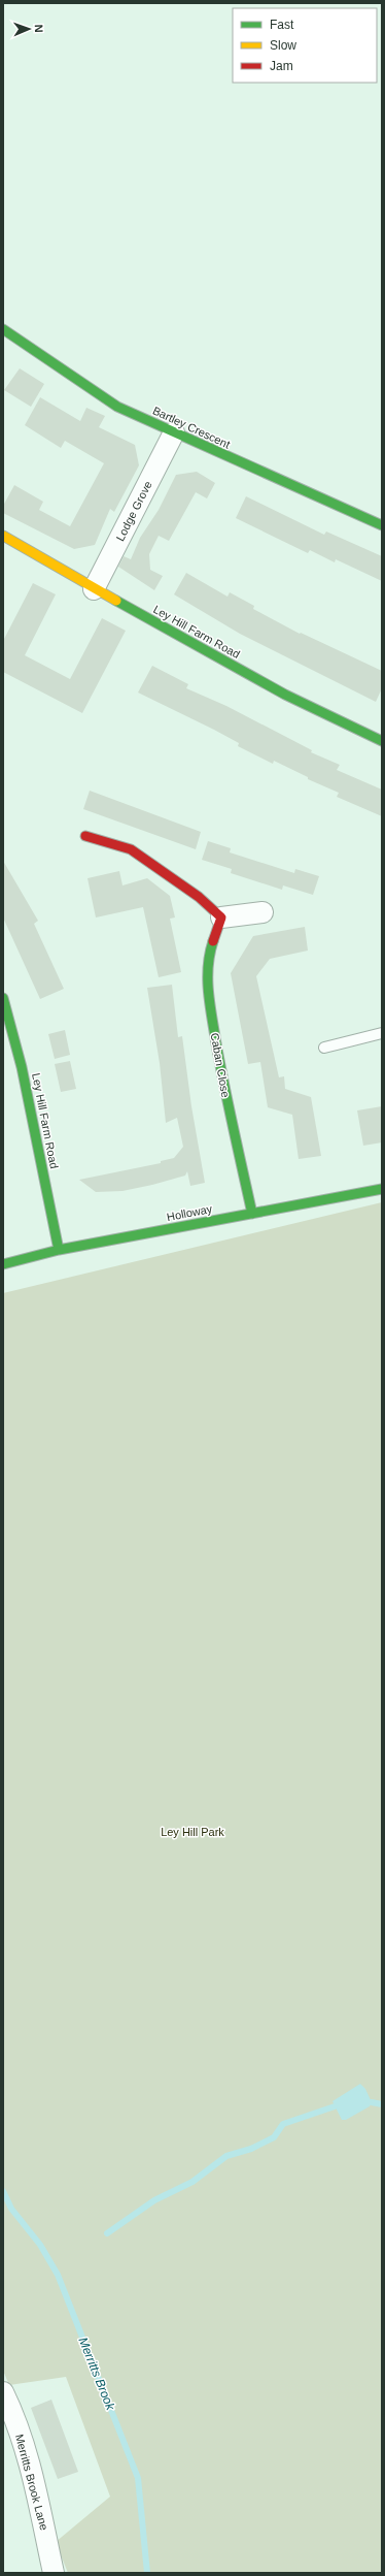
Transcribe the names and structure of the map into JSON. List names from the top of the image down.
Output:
{
  "streets": {
    "street": [
      "Bartley Crescent",
      "Lodge Grove",
      "Ley Hill Farm Road",
      "Caban Close",
      "Holloway",
      "Merritts Brook Lane"
    ]
  },
  "crossings": [
    ["Bartley Crescent", "Lodge Grove"],
    ["Lodge Grove", "Ley Hill Farm Road"],
    ["Ley Hill Farm Road", "Holloway"],
    ["Caban Close", "Holloway"]
  ],
  "water": ["Merritts Brook"],
  "parks": ["Ley Hill Park"],
  "legend": ["Fast", "Slow", "Jam"],
  "north": "right"
}
